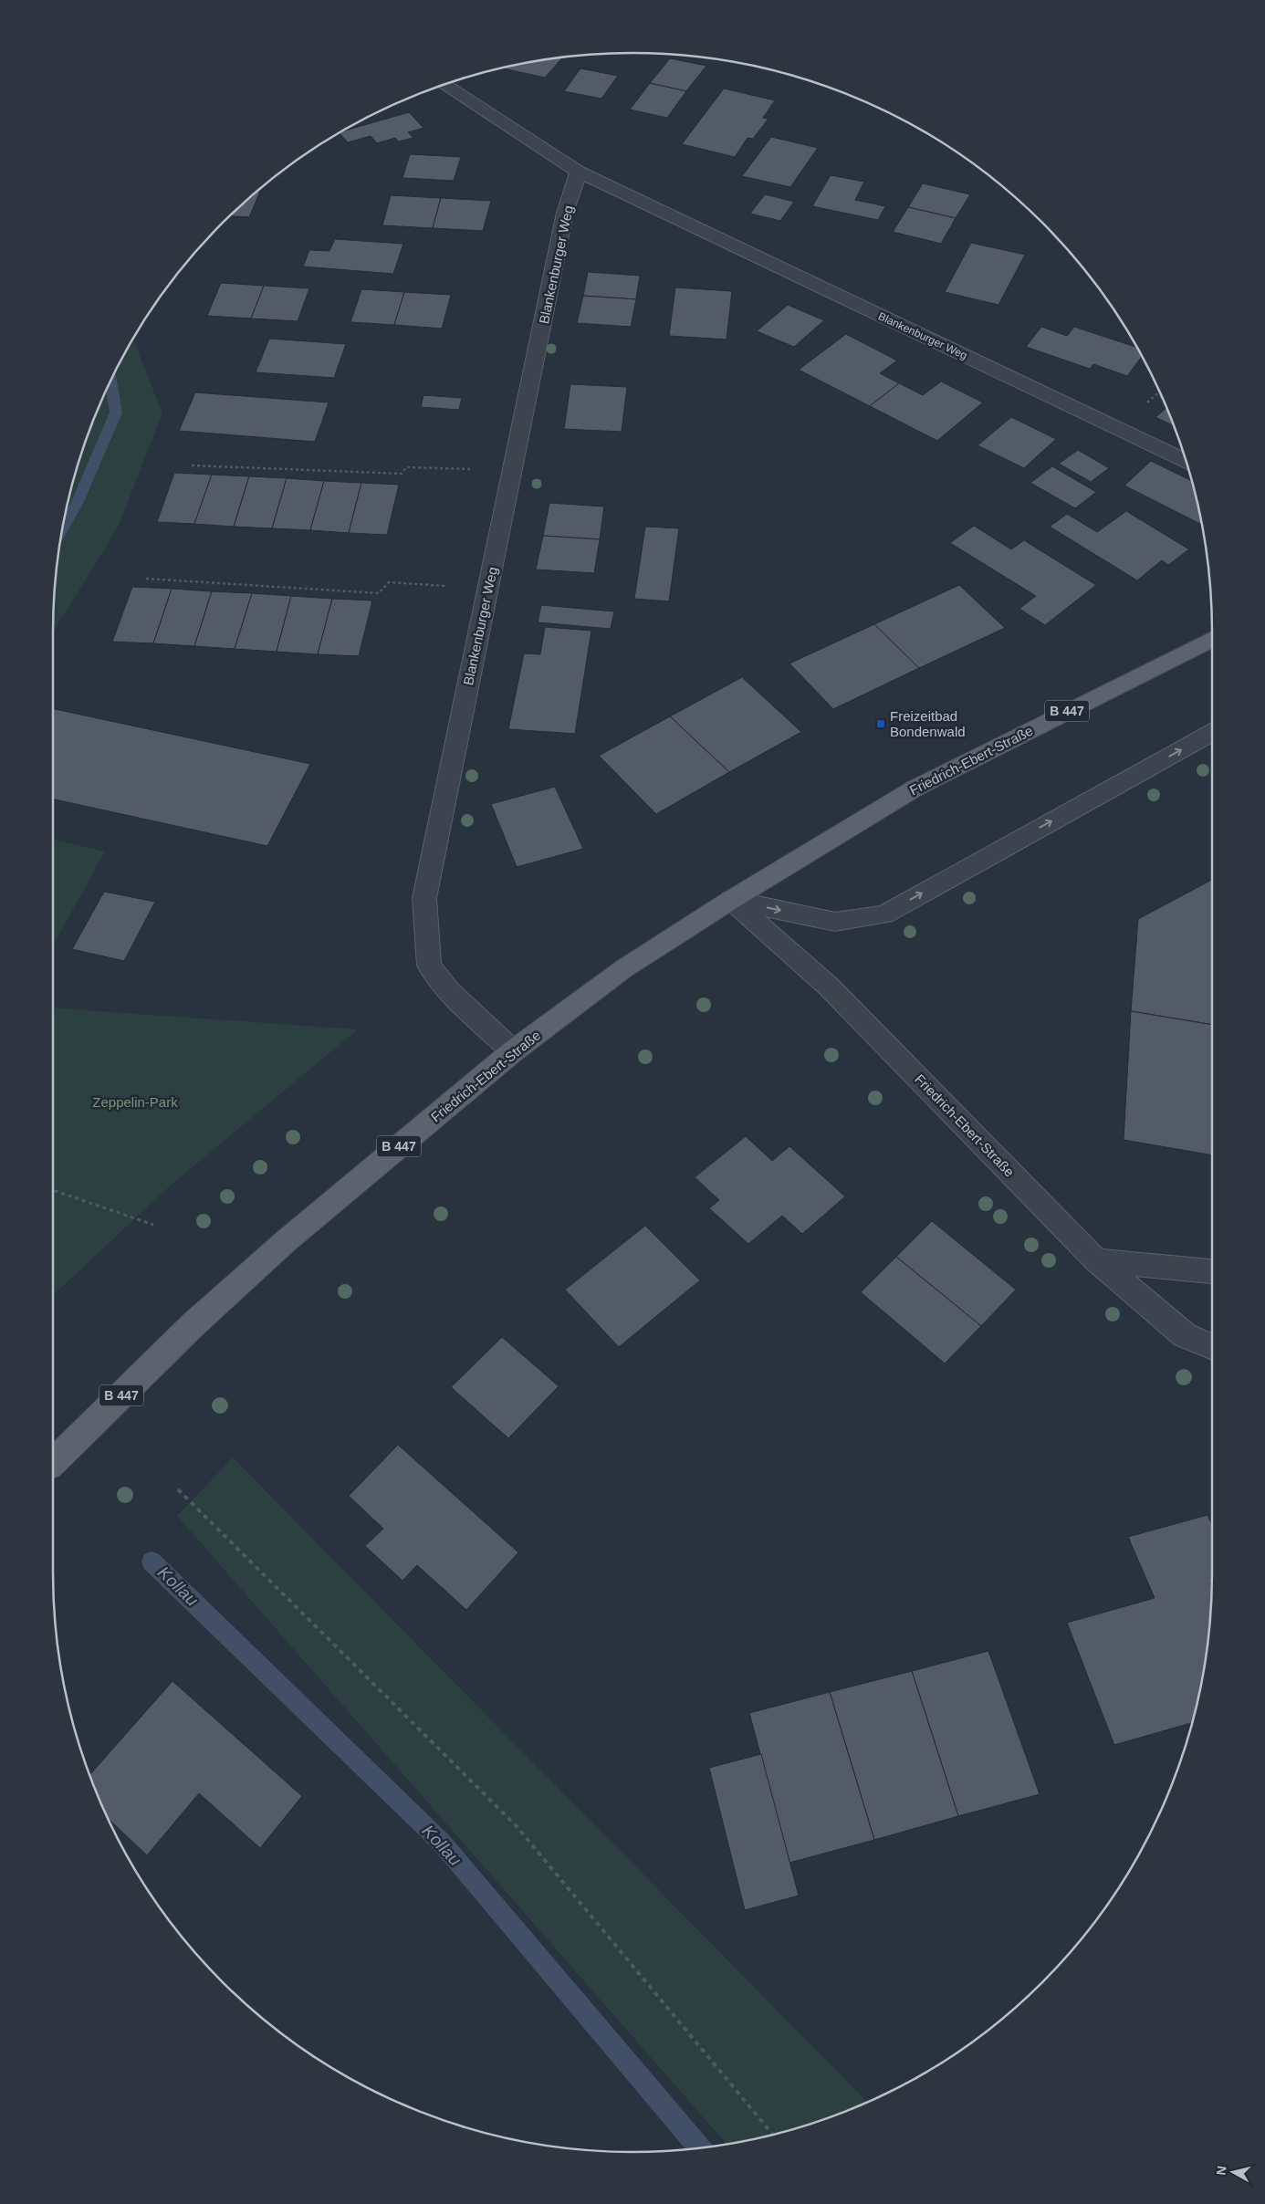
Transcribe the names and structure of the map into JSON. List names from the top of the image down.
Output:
{
  "streets": {
    "main road": ["B 447", "Friedrich-Ebert-Straße"],
    "street": ["Blankenburger Weg"]
  },
  "crossings": [
    ["Blankenburger Weg", "Friedrich-Ebert-Straße"]
  ],
  "water": ["Kollau"],
  "parks": ["Zeppelin-Park"],
  "places": {
    "transit": ["Freizeitbad Bondenwald"]
  },
  "north": "left"
}
